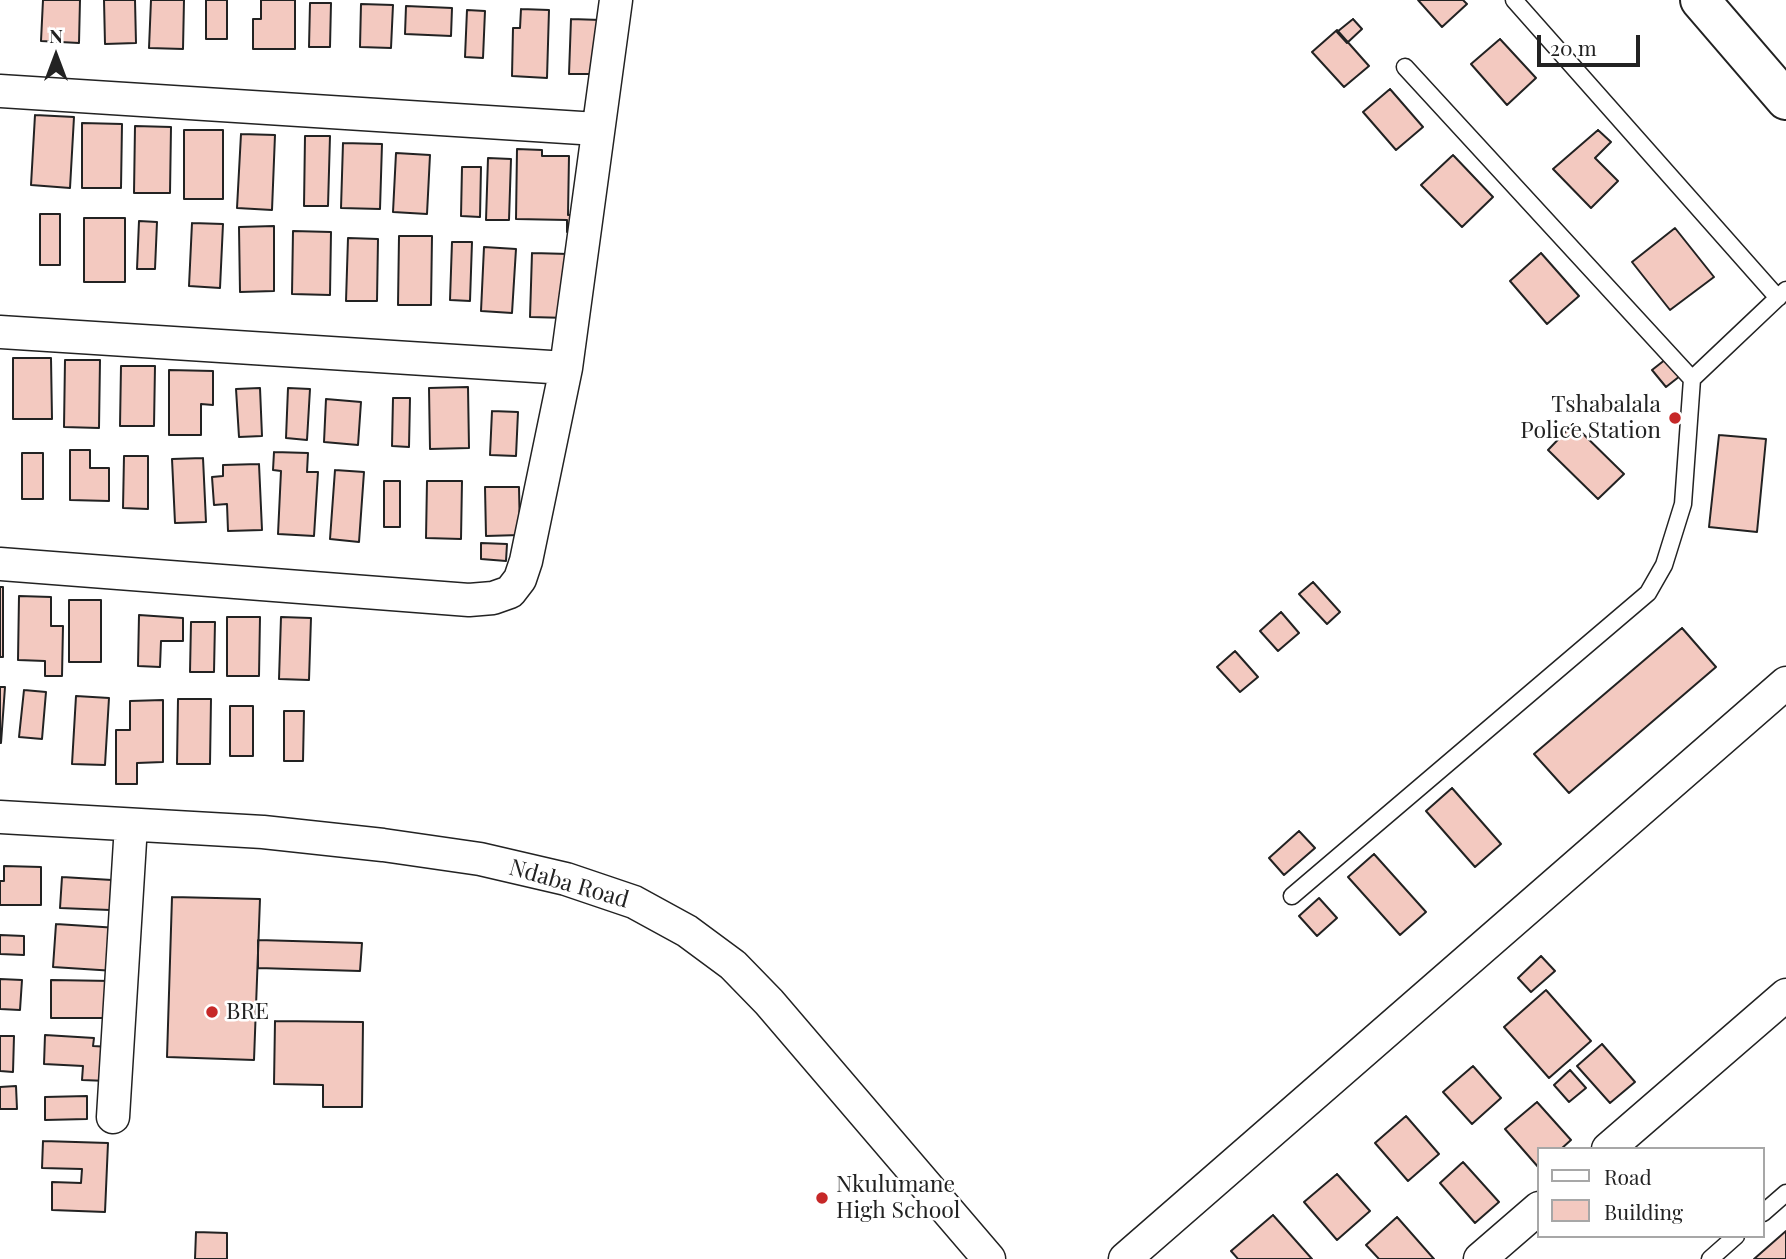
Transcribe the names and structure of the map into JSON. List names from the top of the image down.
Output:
{
  "streets": {
    "street": ["Ndaba Road"]
  },
  "places": ["Tshabalala Police Station", "BRE", "Nkulumane High School"],
  "legend": ["Road", "Building"],
  "scale_bar": "20 m",
  "north": "top"
}
